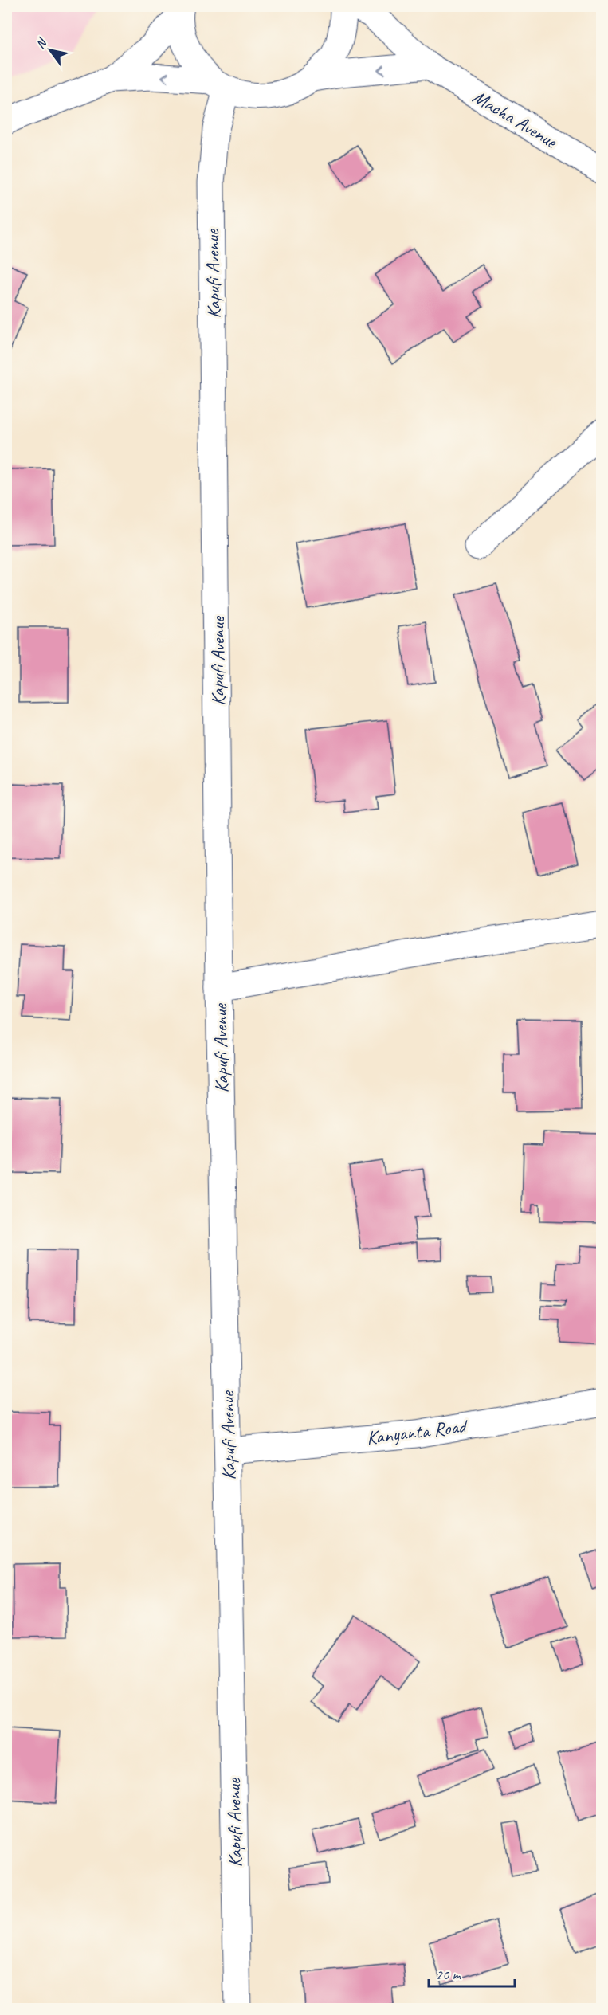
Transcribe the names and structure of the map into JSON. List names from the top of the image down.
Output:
{
  "streets": {
    "street": ["Macha Avenue", "Kapufi Avenue", "Kanyanta Road"]
  },
  "crossings": [
    ["Kapufi Avenue", "Kanyanta Road"]
  ],
  "scale_bar": "20 m",
  "north": "top left"
}
